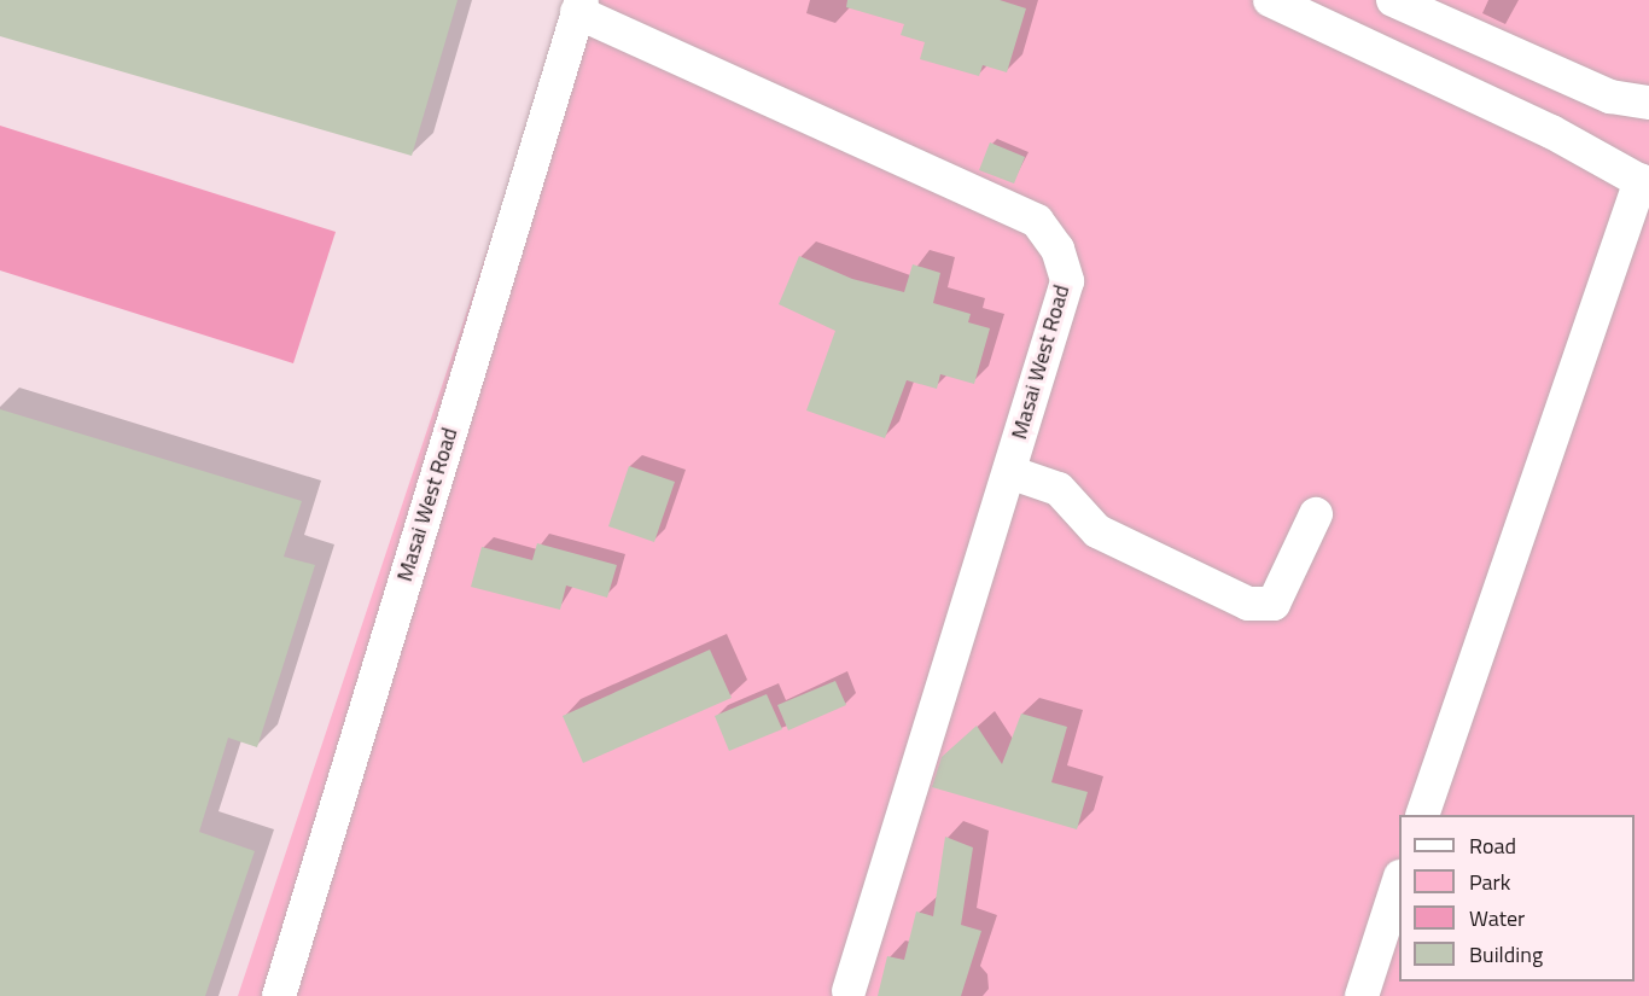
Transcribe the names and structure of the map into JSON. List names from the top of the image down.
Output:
{
  "streets": {
    "street": ["Masai West Road"]
  },
  "legend": [
    "Road",
    "Park",
    "Water",
    "Building"
  ]
}
